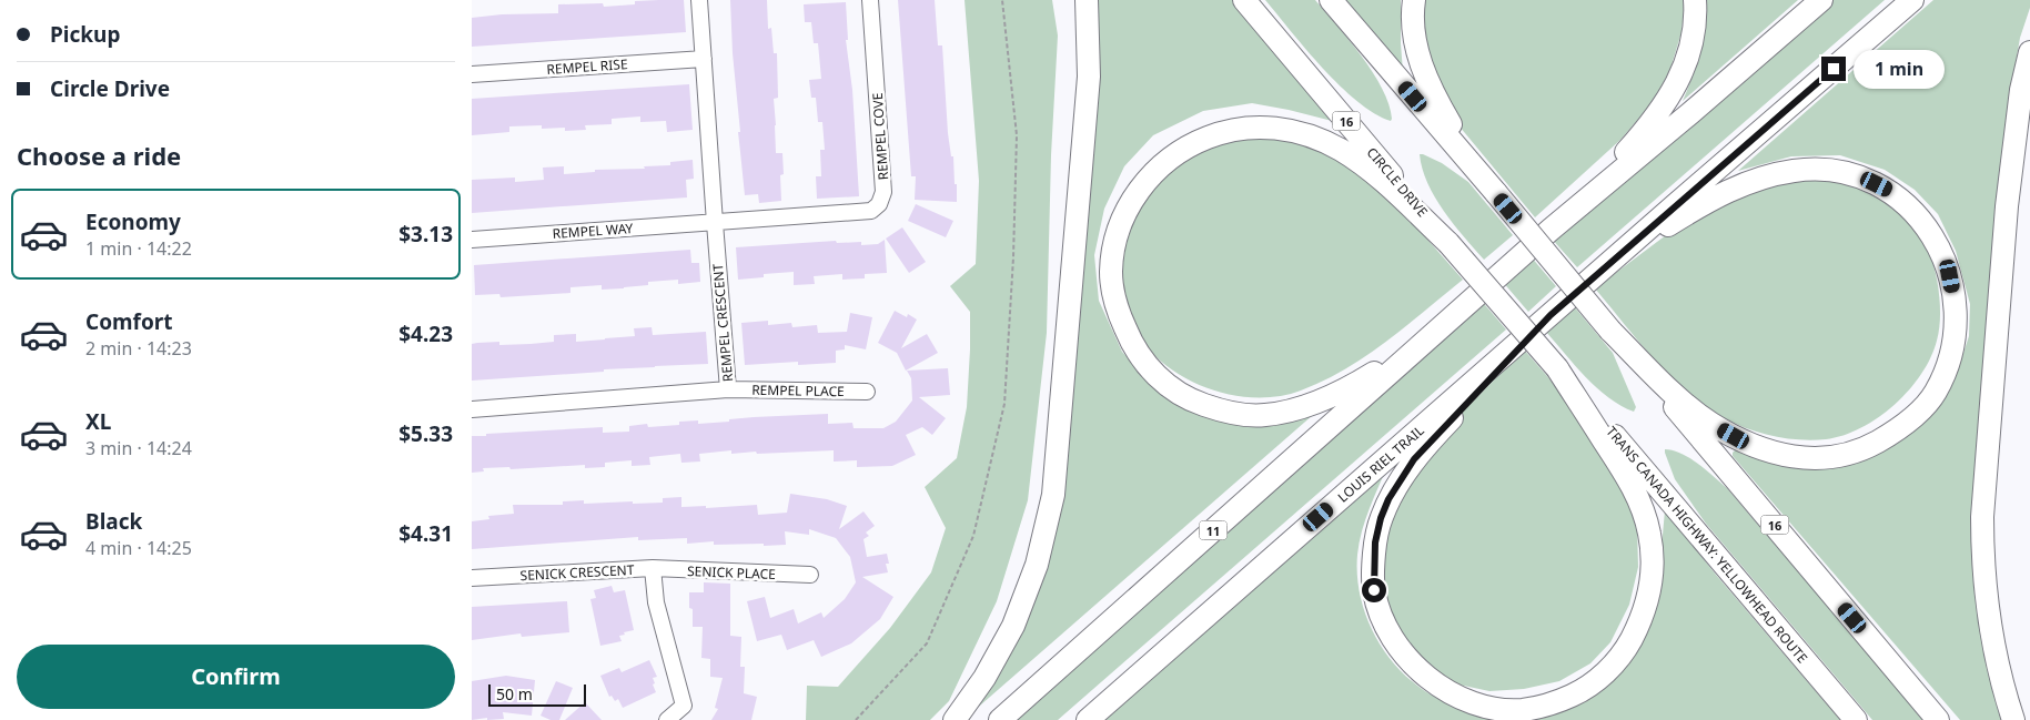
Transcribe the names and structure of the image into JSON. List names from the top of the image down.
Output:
{
  "streets": {
    "highway": [
      "16",
      "CIRCLE DRIVE",
      "LOUIS RIEL TRAIL",
      "11",
      "TRANS CANADA HIGHWAY: YELLOWHEAD ROUTE"
    ],
    "street": [
      "REMPEL RISE",
      "REMPEL COVE",
      "REMPEL WAY",
      "REMPEL CRESCENT",
      "REMPEL PLACE",
      "SENICK CRESCENT",
      "SENICK PLACE"
    ]
  },
  "crossings": [
    ["REMPEL RISE", "REMPEL CRESCENT"],
    ["REMPEL COVE", "REMPEL WAY"],
    ["REMPEL COVE", "REMPEL CRESCENT"],
    ["CIRCLE DRIVE", "TRANS CANADA HIGHWAY: YELLOWHEAD ROUTE"],
    ["REMPEL WAY", "REMPEL CRESCENT"],
    ["REMPEL CRESCENT", "REMPEL PLACE"],
    ["SENICK CRESCENT", "SENICK PLACE"]
  ],
  "scale_bar": "50 m",
  "page": {
    "banner": ["Pickup", "Circle Drive"],
    "bubble": "1 min",
    "heading": "Choose a ride",
    "list": [
      {
        "name": "Economy",
        "note": "1 min · 14:22",
        "value": "$3.13"
      },
      {
        "name": "Comfort",
        "note": "2 min · 14:23",
        "value": "$4.23"
      },
      {
        "name": "XL",
        "note": "3 min · 14:24",
        "value": "$5.33"
      },
      {
        "name": "Black",
        "note": "4 min · 14:25",
        "value": "$4.31"
      }
    ],
    "buttons": "Confirm",
    "scale": "50 m"
  }
}
